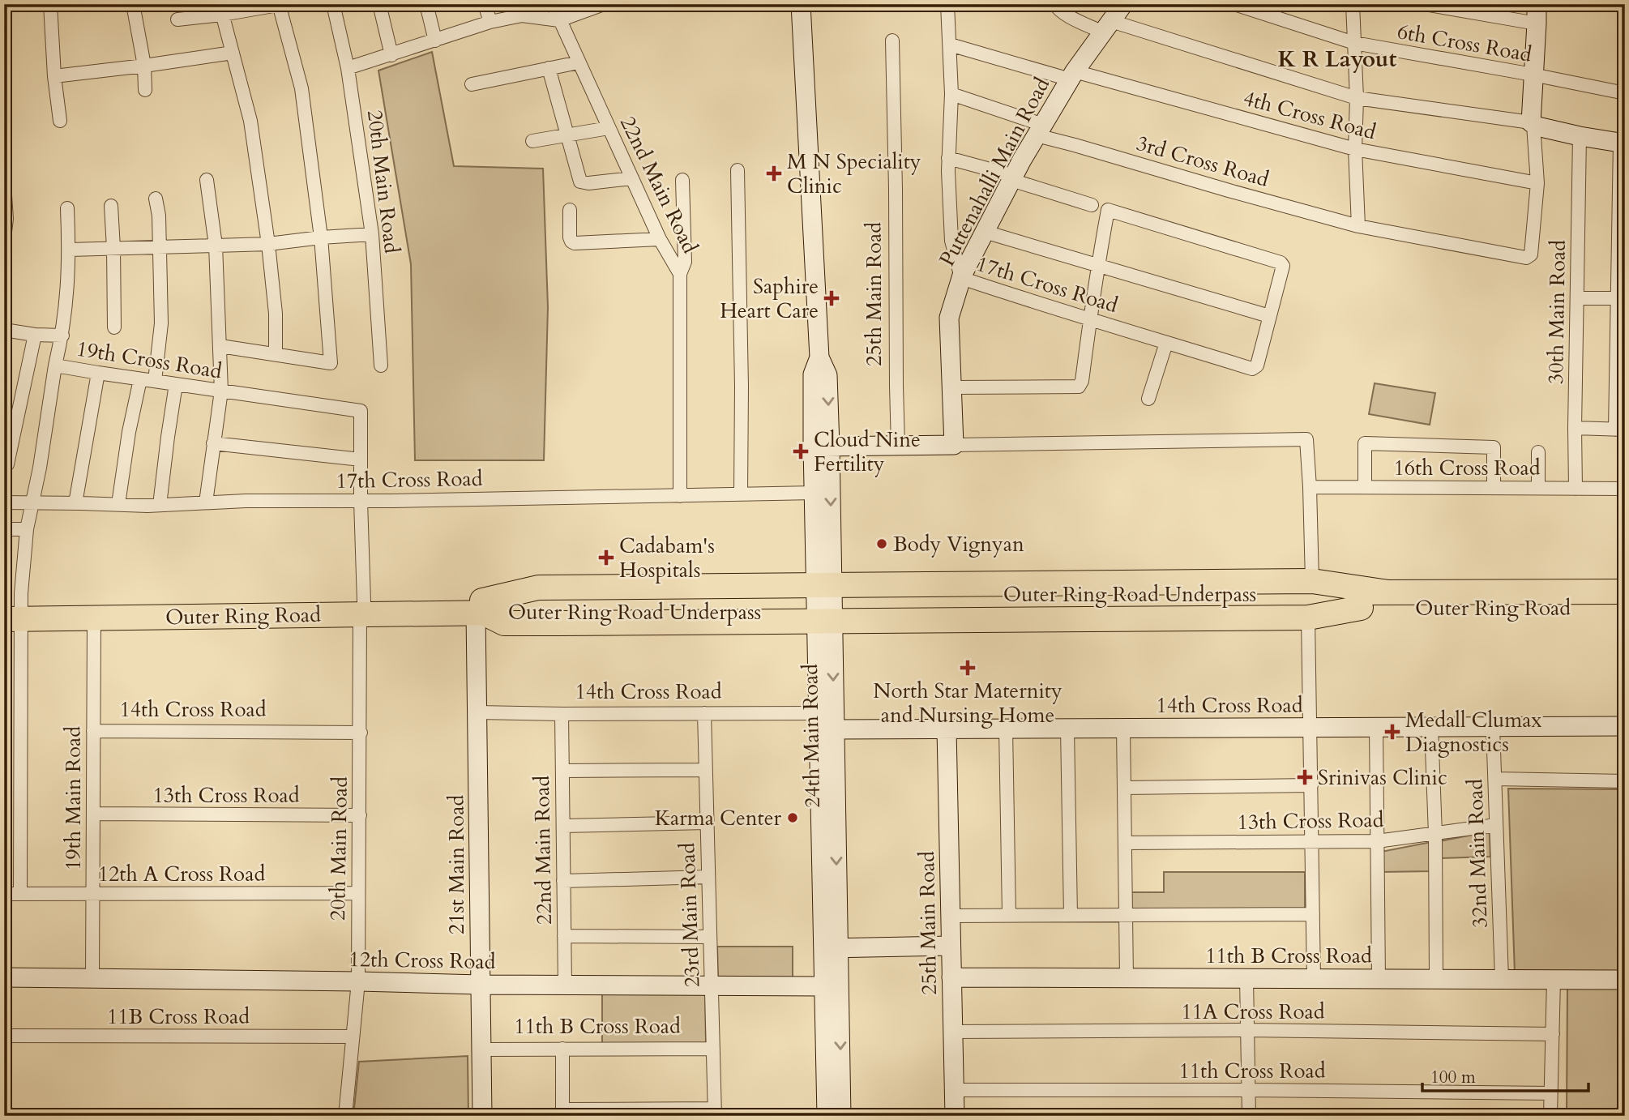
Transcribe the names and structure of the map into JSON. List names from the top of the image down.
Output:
{
  "streets": {
    "highway": ["Outer Ring Road Underpass", "Outer Ring Road"],
    "street": [
      "6th Cross Road",
      "4th Cross Road",
      "3rd Cross Road",
      "Puttenahalli Main Road",
      "20th Main Road",
      "22nd Main Road",
      "17th Cross Road",
      "25th Main Road",
      "30th Main Road",
      "19th Cross Road",
      "16th Cross Road",
      "14th Cross Road",
      "24th Main Road",
      "13th Cross Road",
      "19th Main Road",
      "32nd Main Road",
      "21st Main Road",
      "12th A Cross Road",
      "23rd Main Road",
      "11th B Cross Road",
      "12th Cross Road",
      "11A Cross Road",
      "11B Cross Road",
      "11th Cross Road"
    ]
  },
  "crossings": [
    ["4th Cross Road", "3rd Cross Road"],
    ["4th Cross Road", "Puttenahalli Main Road"],
    ["4th Cross Road", "17th Cross Road"],
    ["3rd Cross Road", "Puttenahalli Main Road"],
    ["3rd Cross Road", "17th Cross Road"],
    ["Puttenahalli Main Road", "17th Cross Road"],
    ["20th Main Road", "17th Cross Road"],
    ["20th Main Road", "19th Cross Road"],
    ["20th Main Road", "Outer Ring Road"],
    ["20th Main Road", "14th Cross Road"],
    ["20th Main Road", "13th Cross Road"],
    ["20th Main Road", "12th A Cross Road"],
    ["20th Main Road", "12th Cross Road"],
    ["20th Main Road", "11B Cross Road"],
    ["22nd Main Road", "17th Cross Road"],
    ["22nd Main Road", "14th Cross Road"],
    ["22nd Main Road", "12th Cross Road"],
    ["17th Cross Road", "24th Main Road"],
    ["25th Main Road", "14th Cross Road"],
    ["25th Main Road", "11th B Cross Road"],
    ["25th Main Road", "11A Cross Road"],
    ["25th Main Road", "11th Cross Road"],
    ["30th Main Road", "16th Cross Road"],
    ["Outer Ring Road Underpass", "Outer Ring Road"],
    ["Outer Ring Road Underpass", "21st Main Road"],
    ["Outer Ring Road", "19th Main Road"],
    ["Outer Ring Road", "21st Main Road"],
    ["14th Cross Road", "24th Main Road"],
    ["14th Cross Road", "19th Main Road"],
    ["14th Cross Road", "32nd Main Road"],
    ["14th Cross Road", "21st Main Road"],
    ["14th Cross Road", "23rd Main Road"],
    ["24th Main Road", "12th Cross Road"],
    ["13th Cross Road", "19th Main Road"],
    ["13th Cross Road", "32nd Main Road"],
    ["19th Main Road", "12th A Cross Road"],
    ["19th Main Road", "12th Cross Road"],
    ["32nd Main Road", "11th B Cross Road"],
    ["21st Main Road", "11th B Cross Road"],
    ["21st Main Road", "12th Cross Road"],
    ["23rd Main Road", "11th B Cross Road"],
    ["23rd Main Road", "12th Cross Road"]
  ],
  "districts": ["K R Layout"],
  "places": {
    "health": [
      "M N Speciality Clinic",
      "Saphire Heart Care",
      "Cloud Nine Fertility",
      "Cadabam's Hospitals",
      "North Star Maternity and Nursing Home",
      "Medall Clumax Diagnostics",
      "Srinivas Clinic"
    ],
    "other": ["Body Vignyan", "Karma Center"]
  },
  "scale_bar": "100 m"
}
